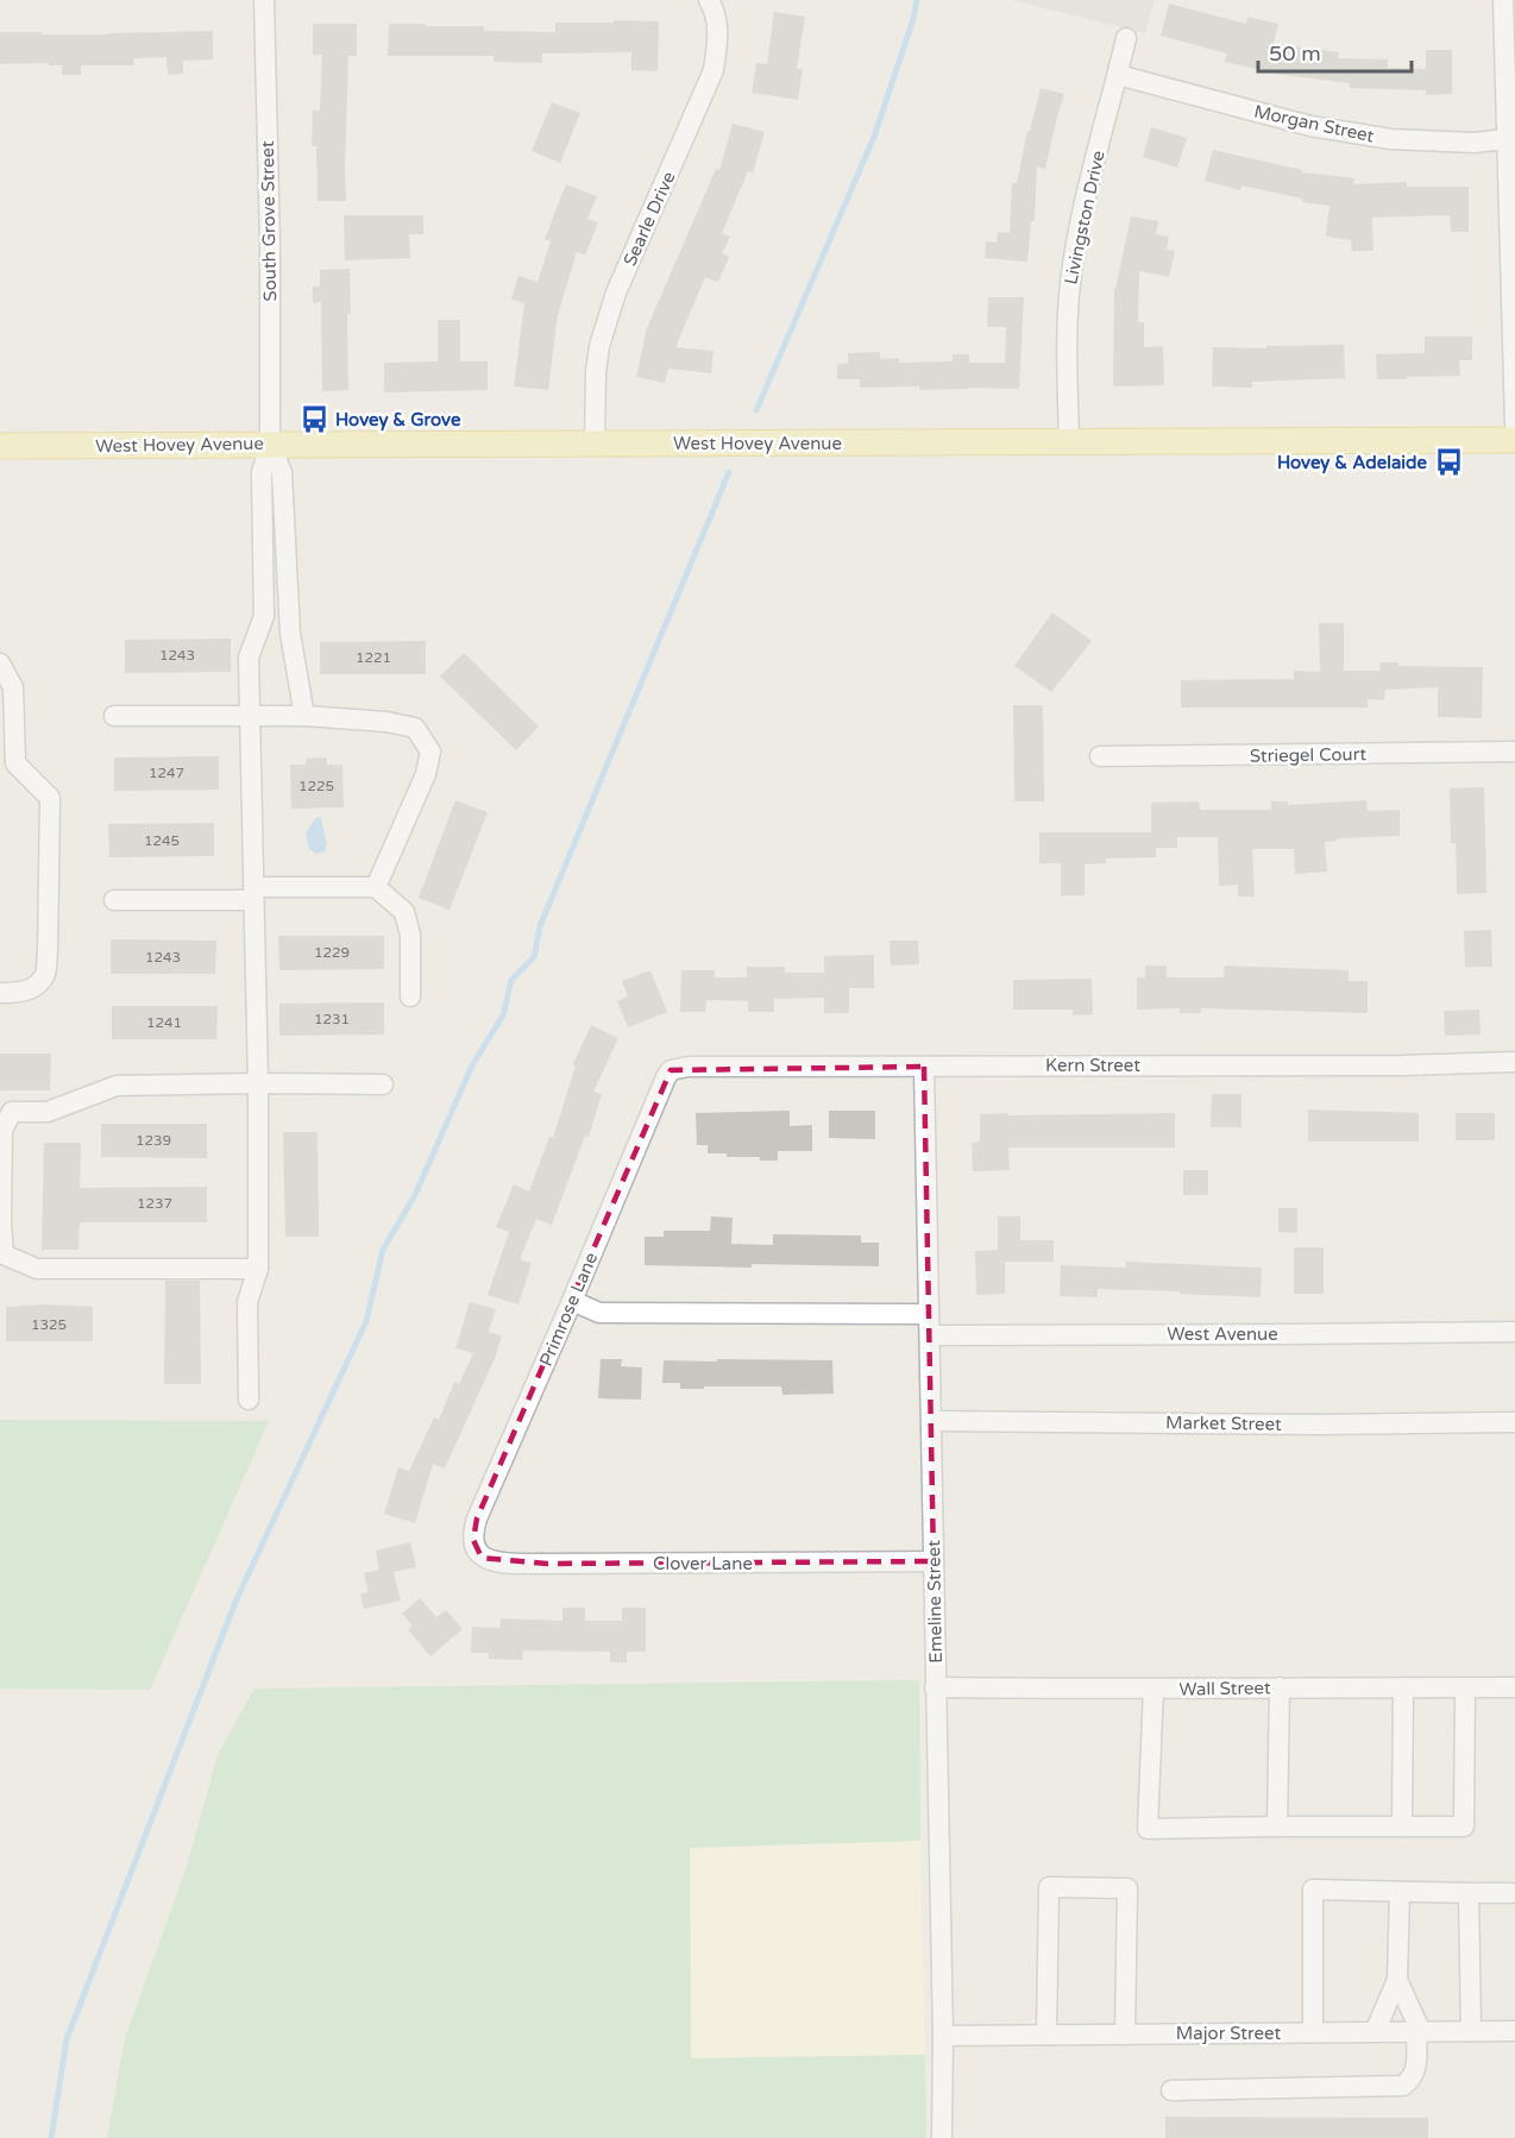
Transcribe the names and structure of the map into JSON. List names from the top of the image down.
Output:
{
  "streets": {
    "main road": ["West Hovey Avenue"],
    "street": [
      "Morgan Street",
      "Livingston Drive",
      "Searle Drive",
      "South Grove Street",
      "Striegel Court",
      "Kern Street",
      "Primrose Lane",
      "West Avenue",
      "Market Street",
      "Clover Lane",
      "Emeline Street",
      "Wall Street",
      "Major Street"
    ]
  },
  "crossings": [
    ["Morgan Street", "Livingston Drive"],
    ["Livingston Drive", "West Hovey Avenue"],
    ["Searle Drive", "West Hovey Avenue"],
    ["South Grove Street", "West Hovey Avenue"],
    ["Kern Street", "Primrose Lane"],
    ["Kern Street", "Emeline Street"],
    ["Primrose Lane", "Clover Lane"],
    ["West Avenue", "Emeline Street"],
    ["Market Street", "Emeline Street"],
    ["Clover Lane", "Emeline Street"],
    ["Emeline Street", "Wall Street"],
    ["Emeline Street", "Major Street"]
  ],
  "places": {
    "bus stop": ["Hovey & Grove", "Hovey & Adelaide"]
  },
  "house_numbers": [
    "1243",
    "1221",
    "1247",
    "1225",
    "1245",
    "1229",
    "1243",
    "1231",
    "1241",
    "1239",
    "1237",
    "1325"
  ],
  "scale_bar": "50 m"
}
